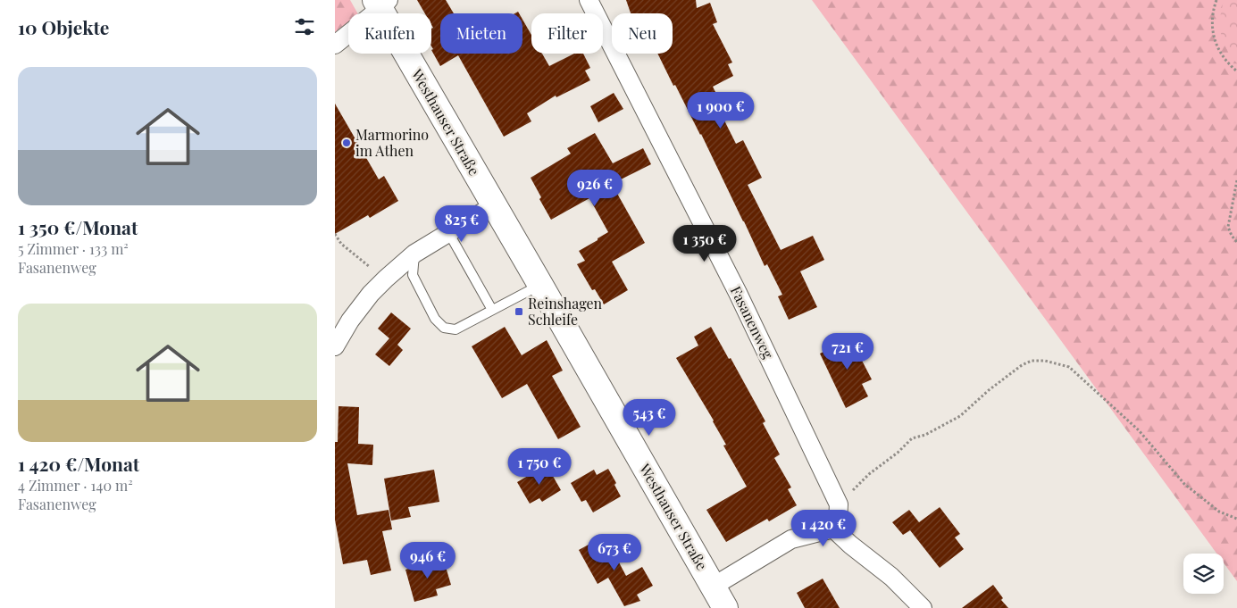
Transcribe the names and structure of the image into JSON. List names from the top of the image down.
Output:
{
  "streets": {
    "main road": ["Westhauser Straße"],
    "street": ["Fasanenweg"]
  },
  "places": {
    "other": ["Marmorino im Athen"],
    "transit": ["Reinshagen Schleife"]
  },
  "page": {
    "heading": "10 Objekte",
    "chip": [
      "Kaufen",
      "Mieten",
      "Filter",
      "Neu"
    ],
    "list": [
      {
        "name": "1 350 €/Monat",
        "note": "5 Zimmer · 133 m² · Fasanenweg"
      },
      {
        "name": "1 420 €/Monat",
        "note": "4 Zimmer · 140 m² · Fasanenweg"
      }
    ],
    "price": [
      "1 900 €",
      "926 €",
      "825 €",
      "1 350 €",
      "721 €",
      "543 €",
      "1 750 €",
      "1 420 €",
      "673 €",
      "946 €"
    ]
  }
}
